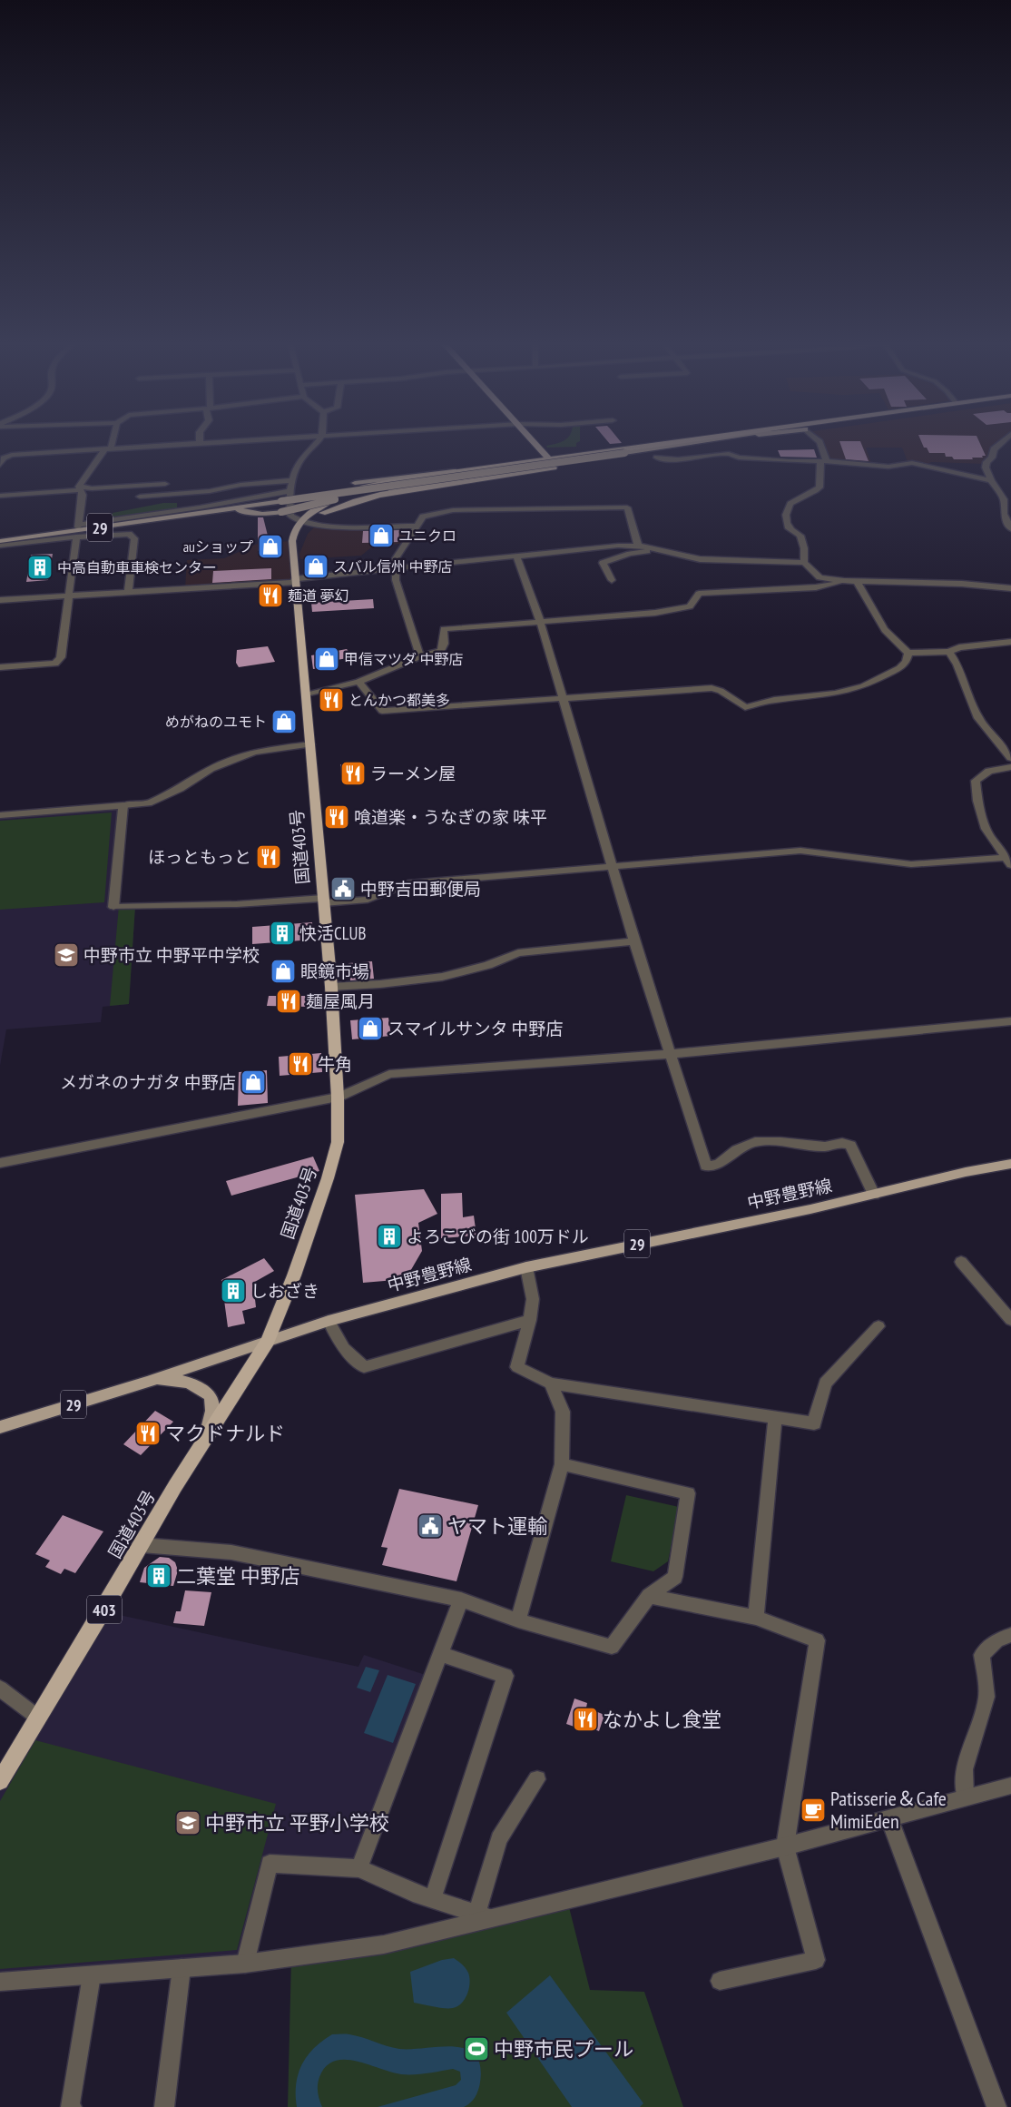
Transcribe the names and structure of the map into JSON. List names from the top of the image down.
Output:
{
  "streets": {
    "highway": ["国道403号", "403"],
    "main road": ["29", "中野豊野線"]
  },
  "crossings": [
    ["29", "国道403号"],
    ["国道403号", "中野豊野線"]
  ],
  "places": {
    "shop": [
      "ユニクロ",
      "auショップ",
      "スバル信州 中野店",
      "甲信マツダ 中野店",
      "めがねのユモト",
      "眼鏡市場",
      "スマイルサンタ 中野店",
      "メガネのナガタ 中野店"
    ],
    "building": [
      "中高自動車車検センター",
      "快活CLUB",
      "よろこびの街 100万ドル",
      "しおざき",
      "二葉堂 中野店"
    ],
    "restaurant": [
      "麺道 夢幻",
      "とんかつ都美多",
      "ラーメン屋",
      "喰道楽・うなぎの家 味平",
      "ほっともっと",
      "麺屋風月",
      "牛角",
      "マクドナルド",
      "なかよし食堂"
    ],
    "public building": ["中野吉田郵便局", "ヤマト運輸"],
    "school or university": ["中野市立 中野平中学校", "中野市立 平野小学校"],
    "cafe": ["Patisserie＆Cafe MimiEden"],
    "sports": ["中野市民プール"]
  }
}
